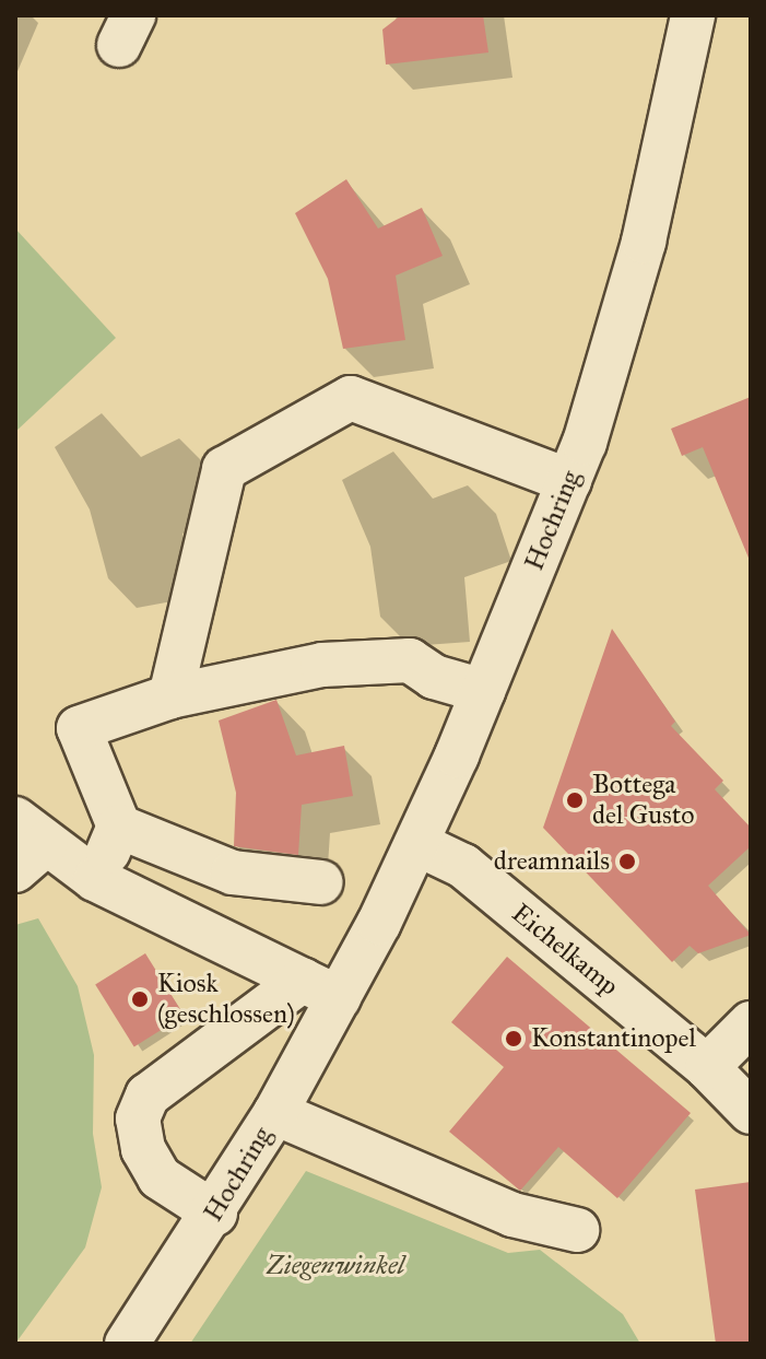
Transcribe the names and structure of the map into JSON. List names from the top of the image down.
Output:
{
  "streets": {
    "street": ["Hochring", "Eichelkamp"]
  },
  "crossings": [
    ["Hochring", "Eichelkamp"]
  ],
  "parks": ["Ziegenwinkel"],
  "places": [
    "Bottega del Gusto",
    "dreamnails",
    "Kiosk (geschlossen)",
    "Konstantinopel"
  ]
}
